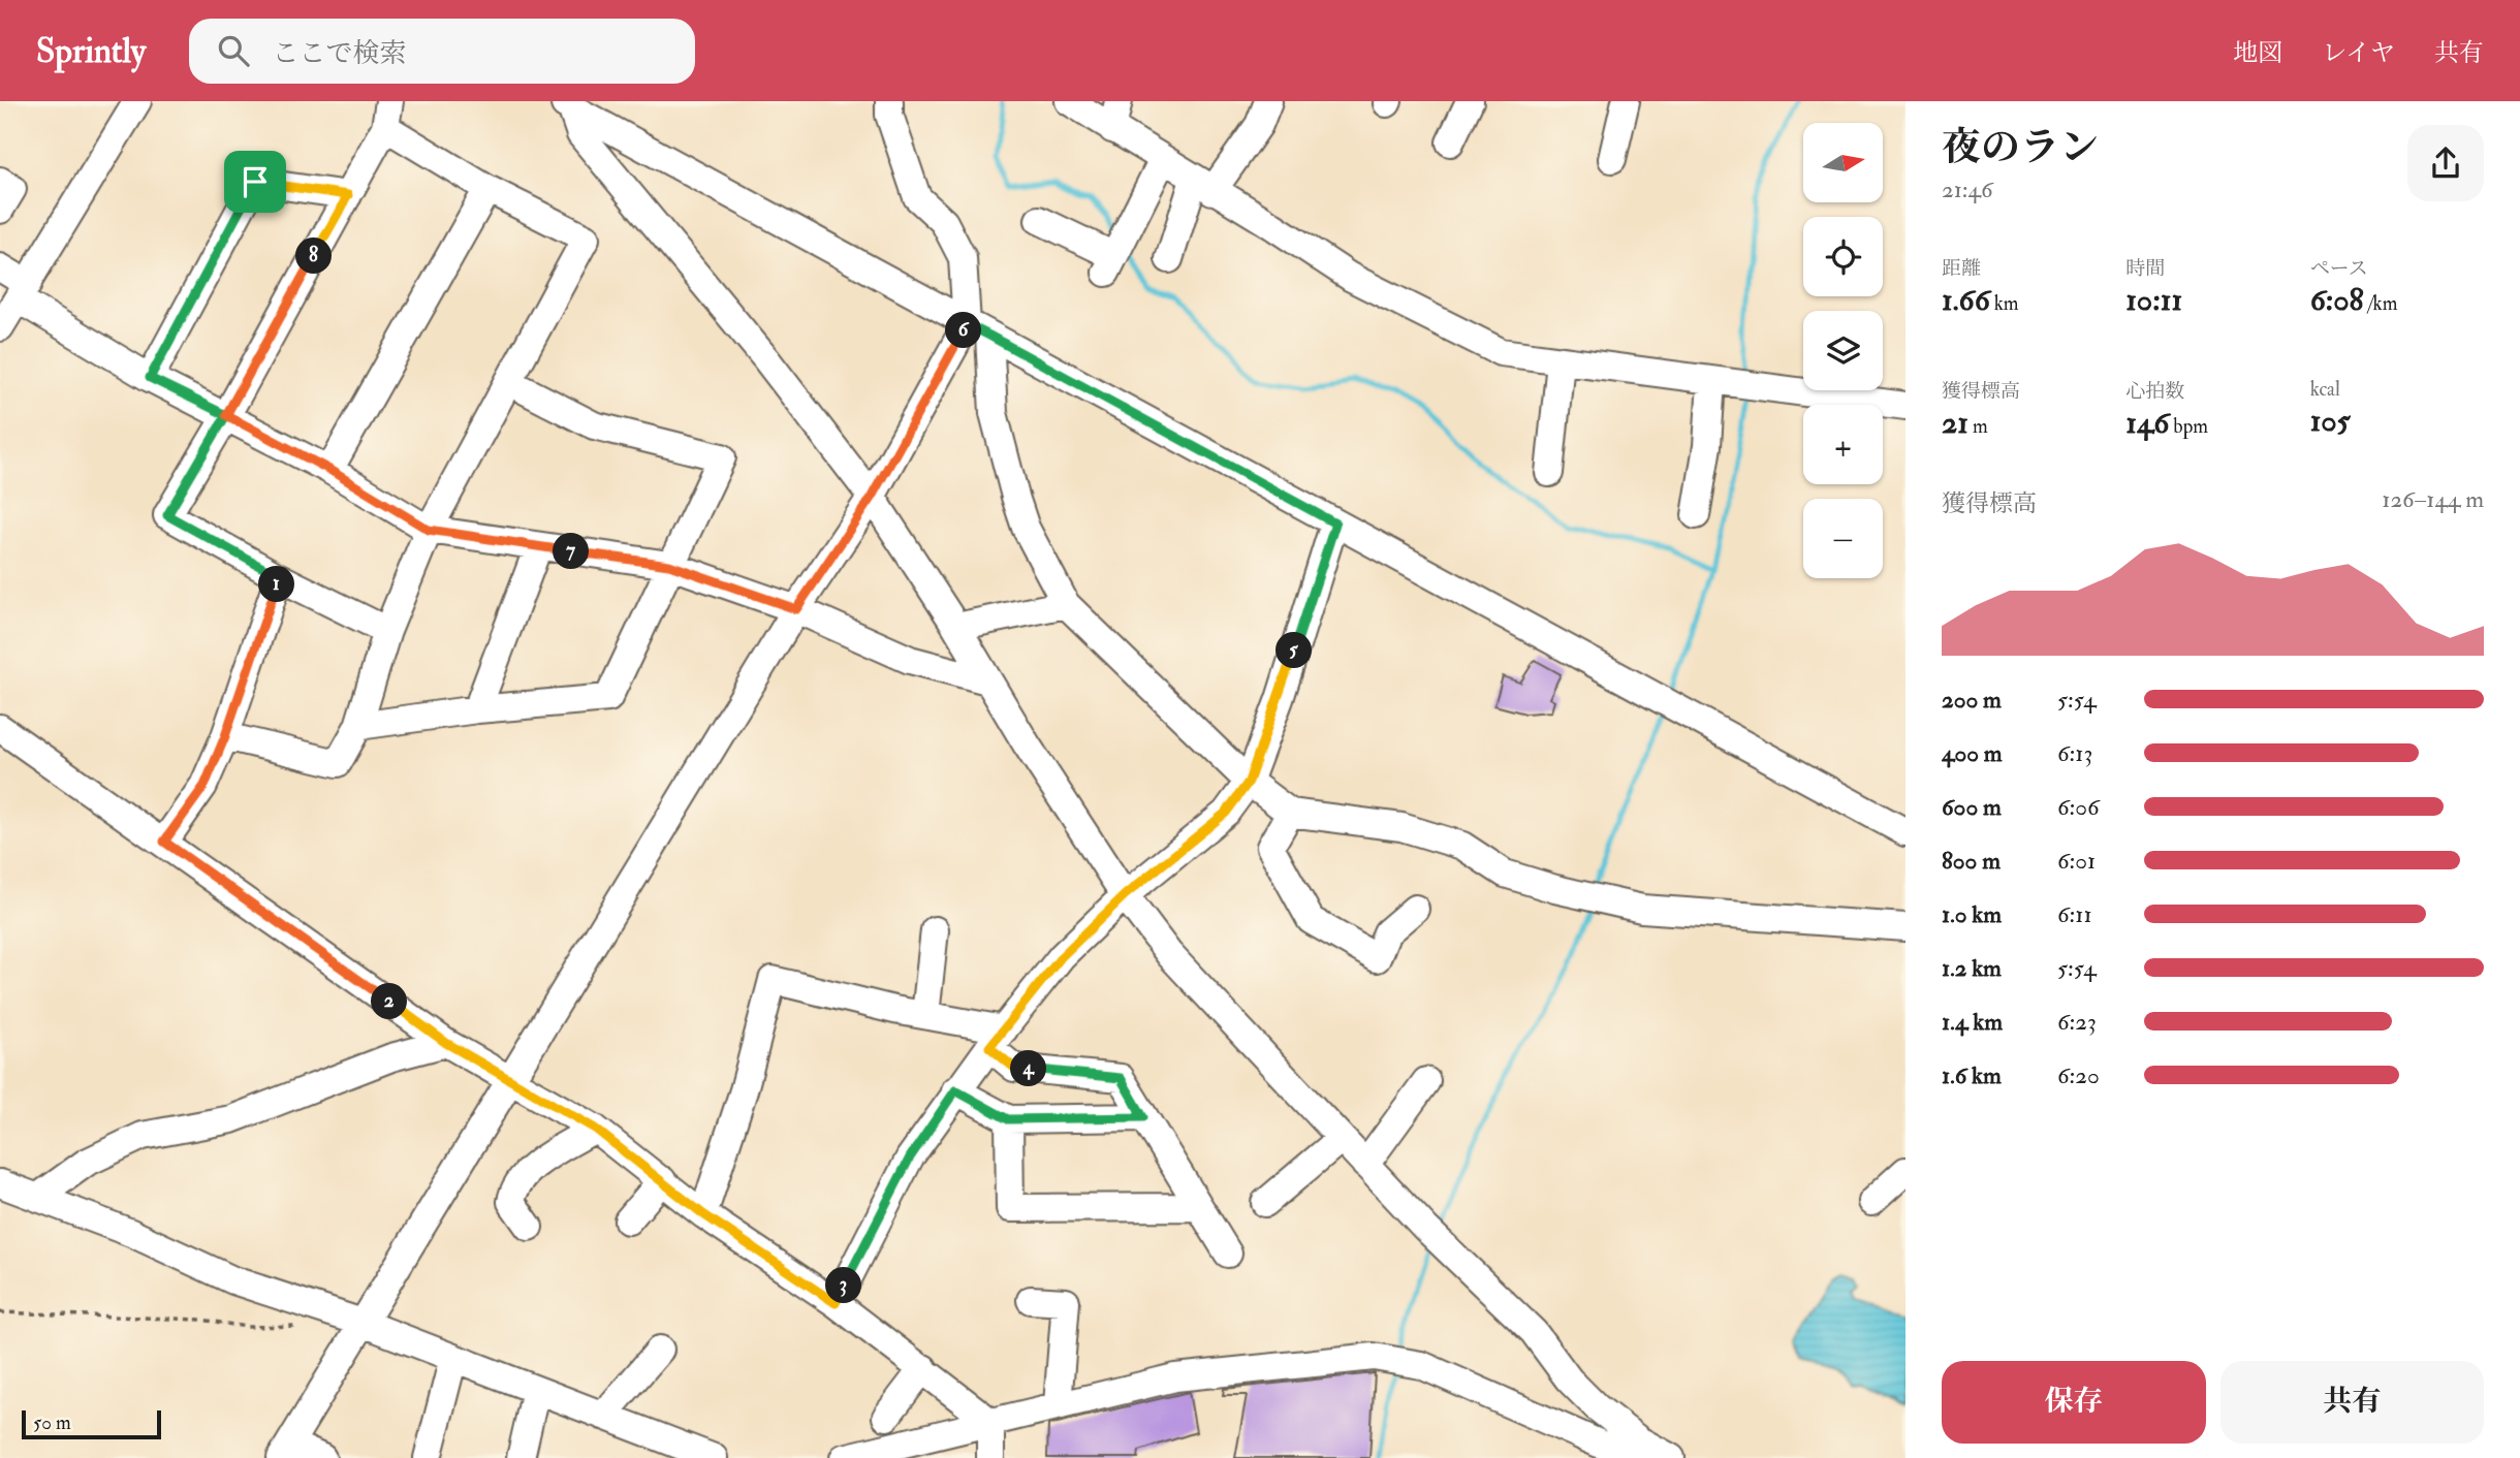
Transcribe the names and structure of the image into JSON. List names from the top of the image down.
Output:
{
  "scale_bar": "50 m",
  "north": "right",
  "page": {
    "header": "Sprintly",
    "search": "ここで検索",
    "nav": ["地図", "レイヤ", "共有"],
    "heading": ["夜のラン", "21:46"],
    "map_buttons": ["+", "−"],
    "stats": [
      ["距離", "1.66 km"],
      ["時間", "10:11"],
      ["ペース", "6:08 /km"],
      ["獲得標高", "21 m"],
      ["心拍数", "146 bpm"],
      ["kcal", "105"]
    ],
    "pins": [
      "8",
      "6",
      "7",
      "1",
      "5",
      "2",
      "4",
      "3"
    ],
    "chart": ["獲得標高", "126–144 m"],
    "list": [
      {
        "name": "200 m",
        "note": "5:54"
      },
      {
        "name": "400 m",
        "note": "6:13"
      },
      {
        "name": "600 m",
        "note": "6:06"
      },
      {
        "name": "800 m",
        "note": "6:01"
      },
      {
        "name": "1.0 km",
        "note": "6:11"
      },
      {
        "name": "1.2 km",
        "note": "5:54"
      },
      {
        "name": "1.4 km",
        "note": "6:23"
      },
      {
        "name": "1.6 km",
        "note": "6:20"
      }
    ],
    "buttons": ["保存", "共有"],
    "scale": "50 m"
  }
}
